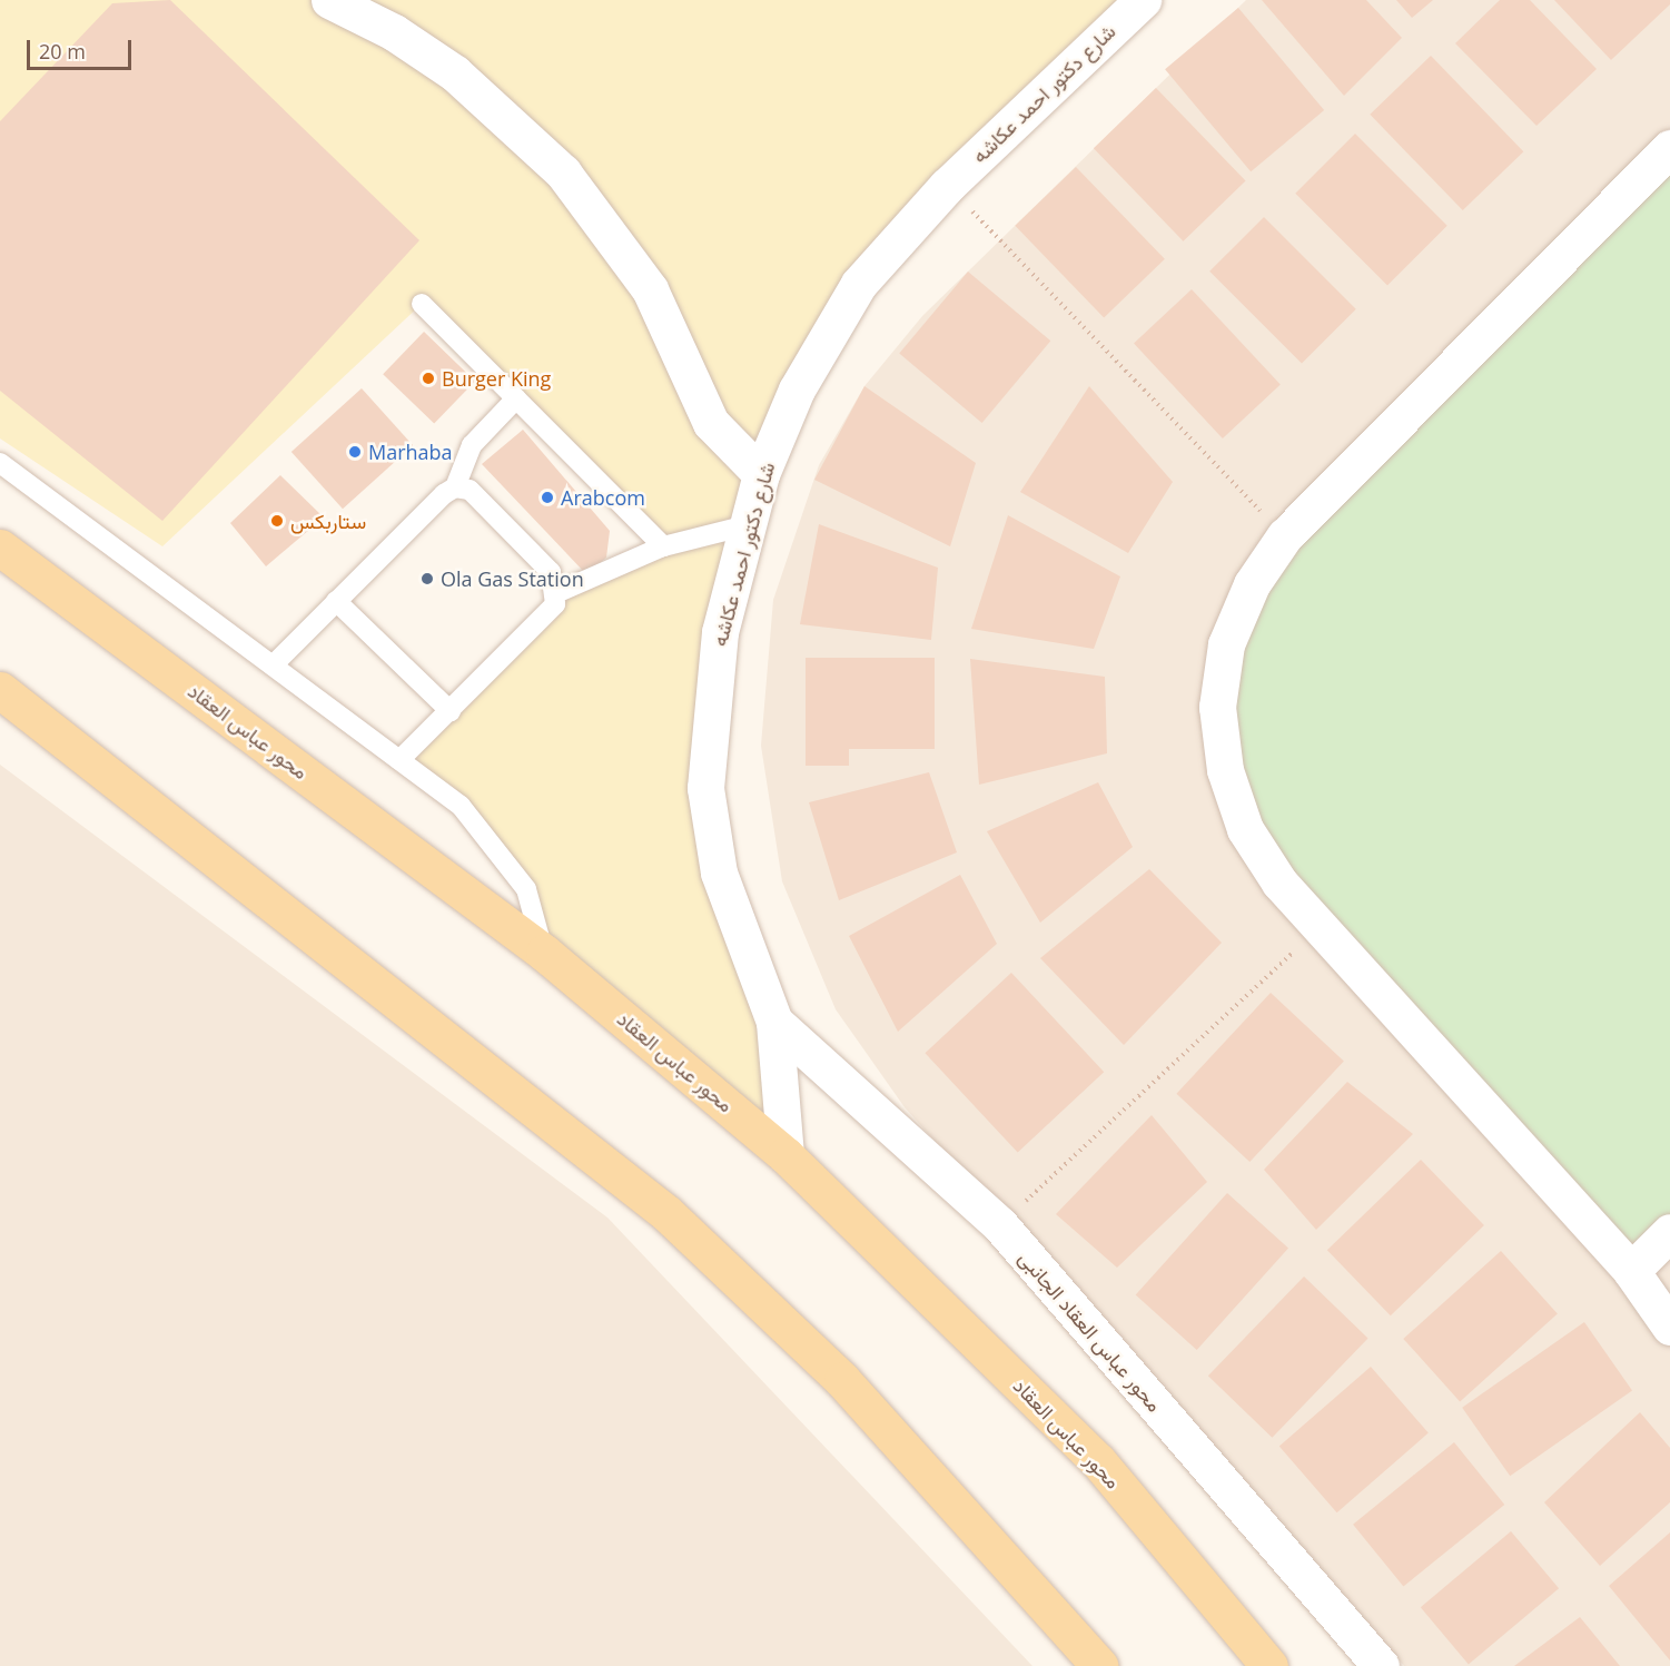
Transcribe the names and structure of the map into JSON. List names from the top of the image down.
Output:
{
  "streets": {
    "main road": ["محور عباس العقاد"],
    "street": ["شارع دكتور احمد عكاشه", "محور عباس العقاد الجانبى"]
  },
  "crossings": [
    ["شارع دكتور احمد عكاشه", "محور عباس العقاد"],
    ["شارع دكتور احمد عكاشه", "محور عباس العقاد الجانبى"]
  ],
  "places": [
    "Burger King",
    "Marhaba",
    "Arabcom",
    "ستاربكس",
    "Ola Gas Station"
  ],
  "scale_bar": "20 m"
}
